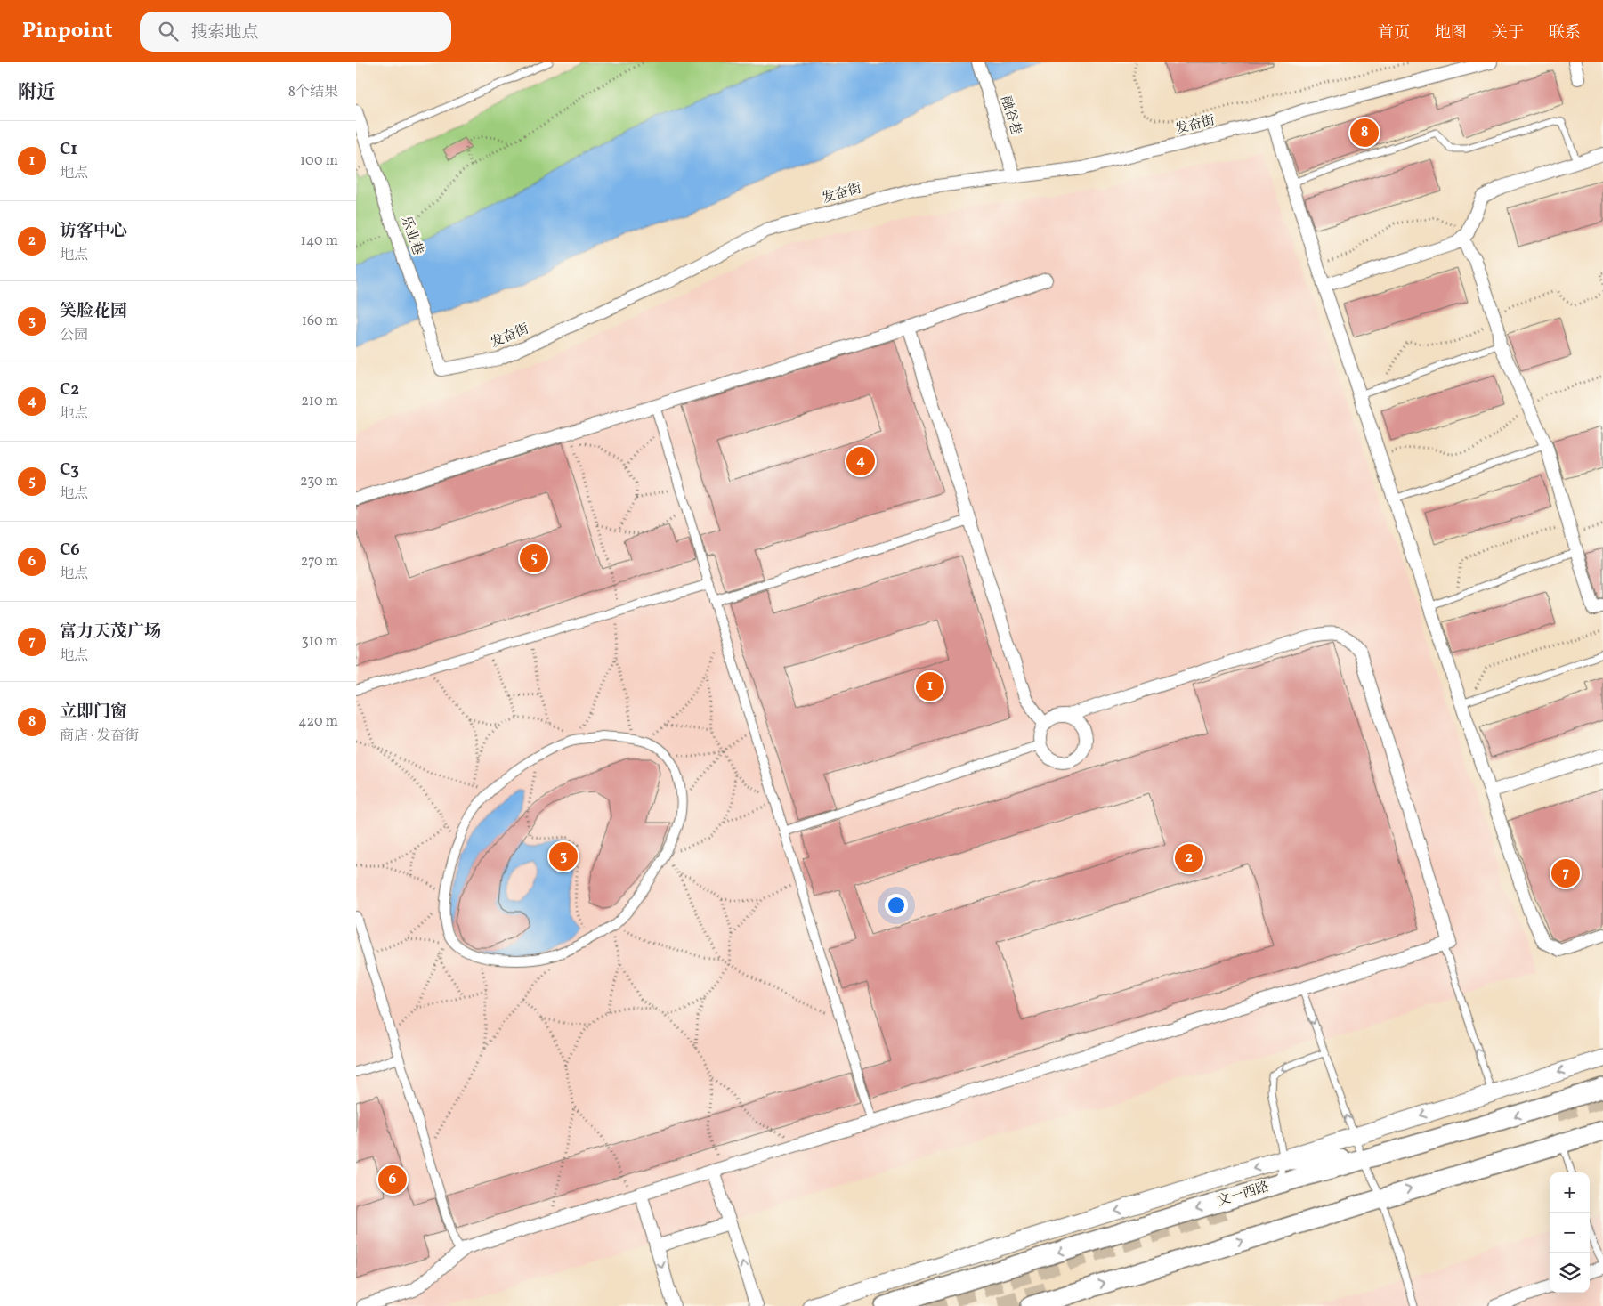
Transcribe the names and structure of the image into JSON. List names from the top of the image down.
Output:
{
  "streets": {
    "main road": ["文一西路"],
    "street": ["融谷巷", "发奋街", "乐业巷"]
  },
  "crossings": [
    ["融谷巷", "发奋街"],
    ["发奋街", "乐业巷"]
  ],
  "page": {
    "header": "Pinpoint",
    "search": "搜索地点",
    "nav": [
      "首页",
      "地图",
      "关于",
      "联系"
    ],
    "heading": ["附近", "8个结果"],
    "pins": [
      "8",
      "4",
      "5",
      "1",
      "3",
      "2",
      "7",
      "6"
    ],
    "list": [
      {
        "mark": "1",
        "name": "C1",
        "note": "地点",
        "value": "100 m"
      },
      {
        "mark": "2",
        "name": "访客中心",
        "note": "地点",
        "value": "140 m"
      },
      {
        "mark": "3",
        "name": "笑脸花园",
        "note": "公园",
        "value": "160 m"
      },
      {
        "mark": "4",
        "name": "C2",
        "note": "地点",
        "value": "210 m"
      },
      {
        "mark": "5",
        "name": "C3",
        "note": "地点",
        "value": "230 m"
      },
      {
        "mark": "6",
        "name": "C6",
        "note": "地点",
        "value": "270 m"
      },
      {
        "mark": "7",
        "name": "富力天茂广场",
        "note": "地点",
        "value": "310 m"
      },
      {
        "mark": "8",
        "name": "立即门窗",
        "note": "商店 · 发奋街",
        "value": "420 m"
      }
    ],
    "map_buttons": ["+", "−"]
  }
}
